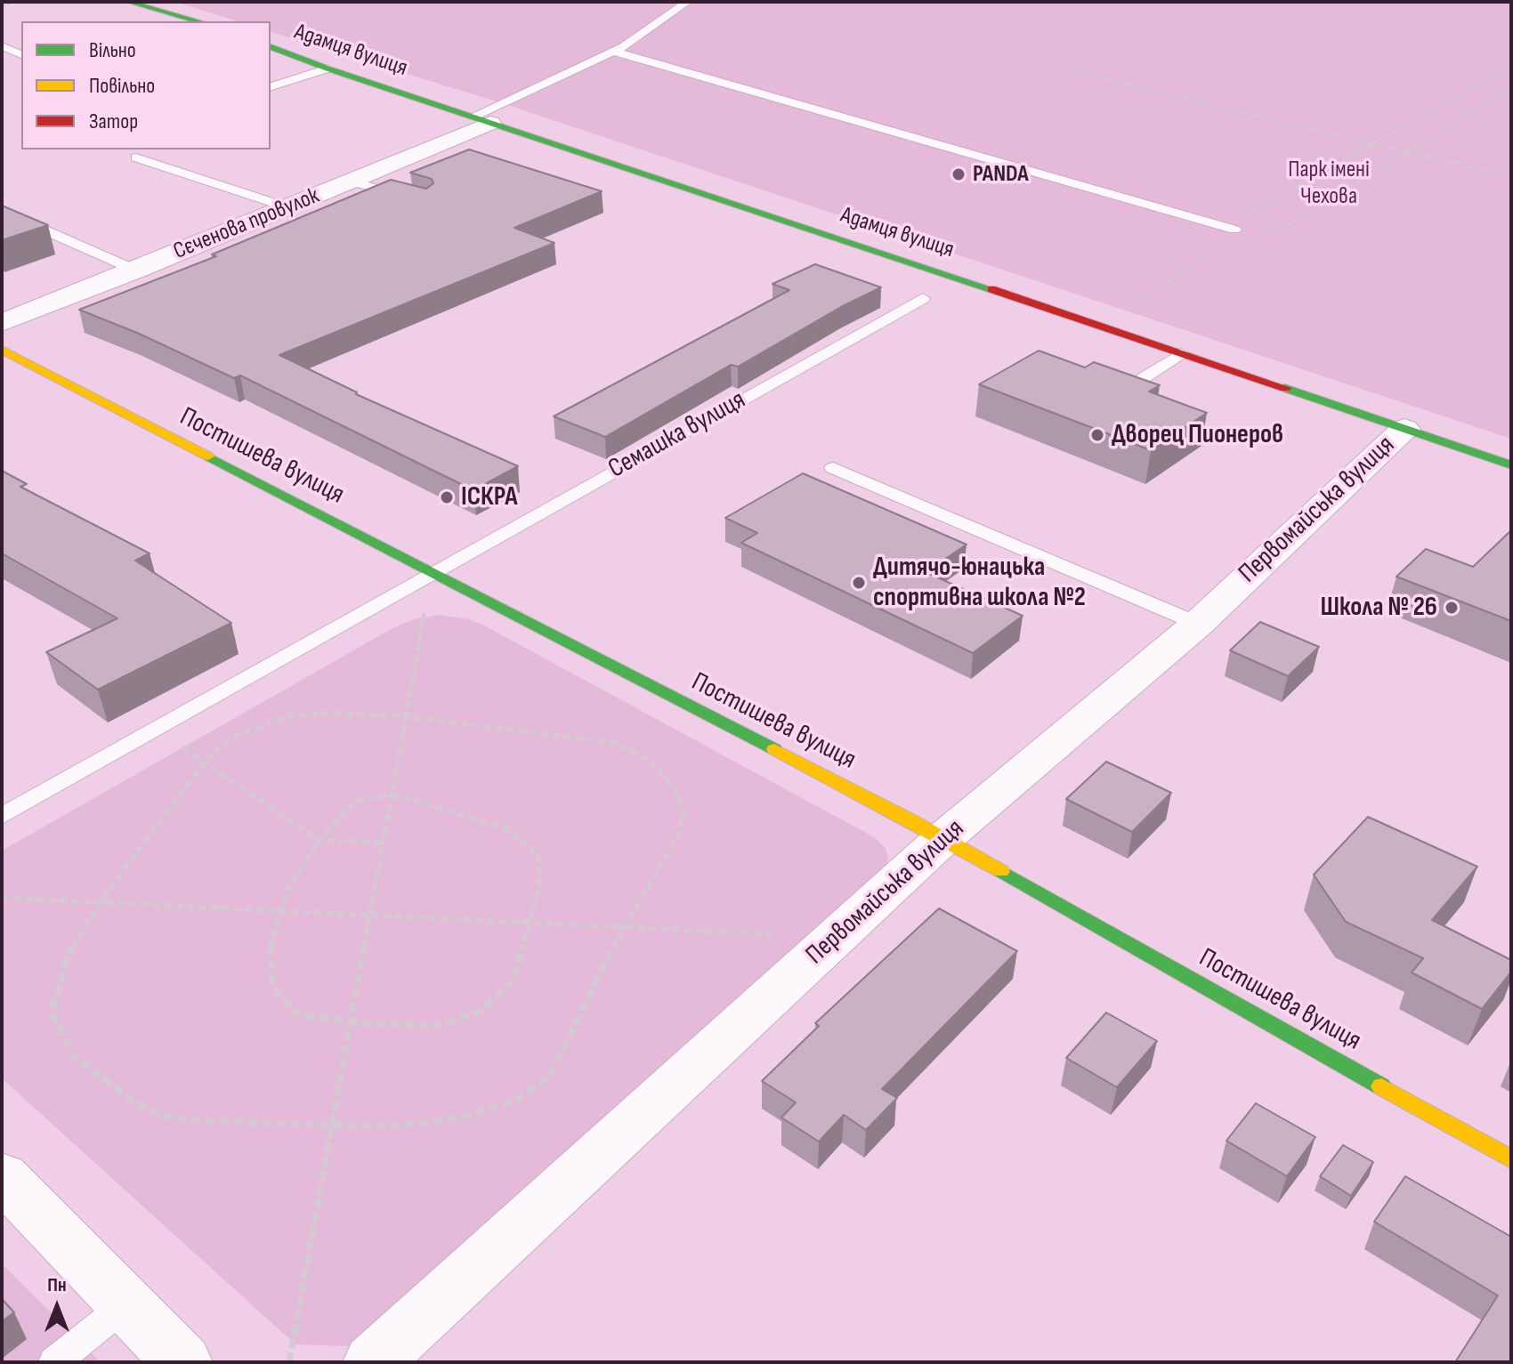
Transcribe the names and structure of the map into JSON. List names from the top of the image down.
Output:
{
  "streets": {
    "street": [
      "Адамця вулиця",
      "Сєченова провулок",
      "Постишева вулиця",
      "Первомайська вулиця"
    ],
    "lane": ["Семашка вулиця"]
  },
  "crossings": [
    ["Адамця вулиця", "Сєченова провулок"],
    ["Адамця вулиця", "Первомайська вулиця"],
    ["Семашка вулиця", "Постишева вулиця"],
    ["Постишева вулиця", "Первомайська вулиця"]
  ],
  "parks": ["Парк імені Чехова"],
  "places": [
    "PANDA",
    "Дворец Пионеров",
    "ІСКРА",
    "Дитячо-юнацька спортивна школа №2",
    "Школа № 26"
  ],
  "legend": ["Вільно", "Повільно", "Затор"],
  "north": "top"
}
